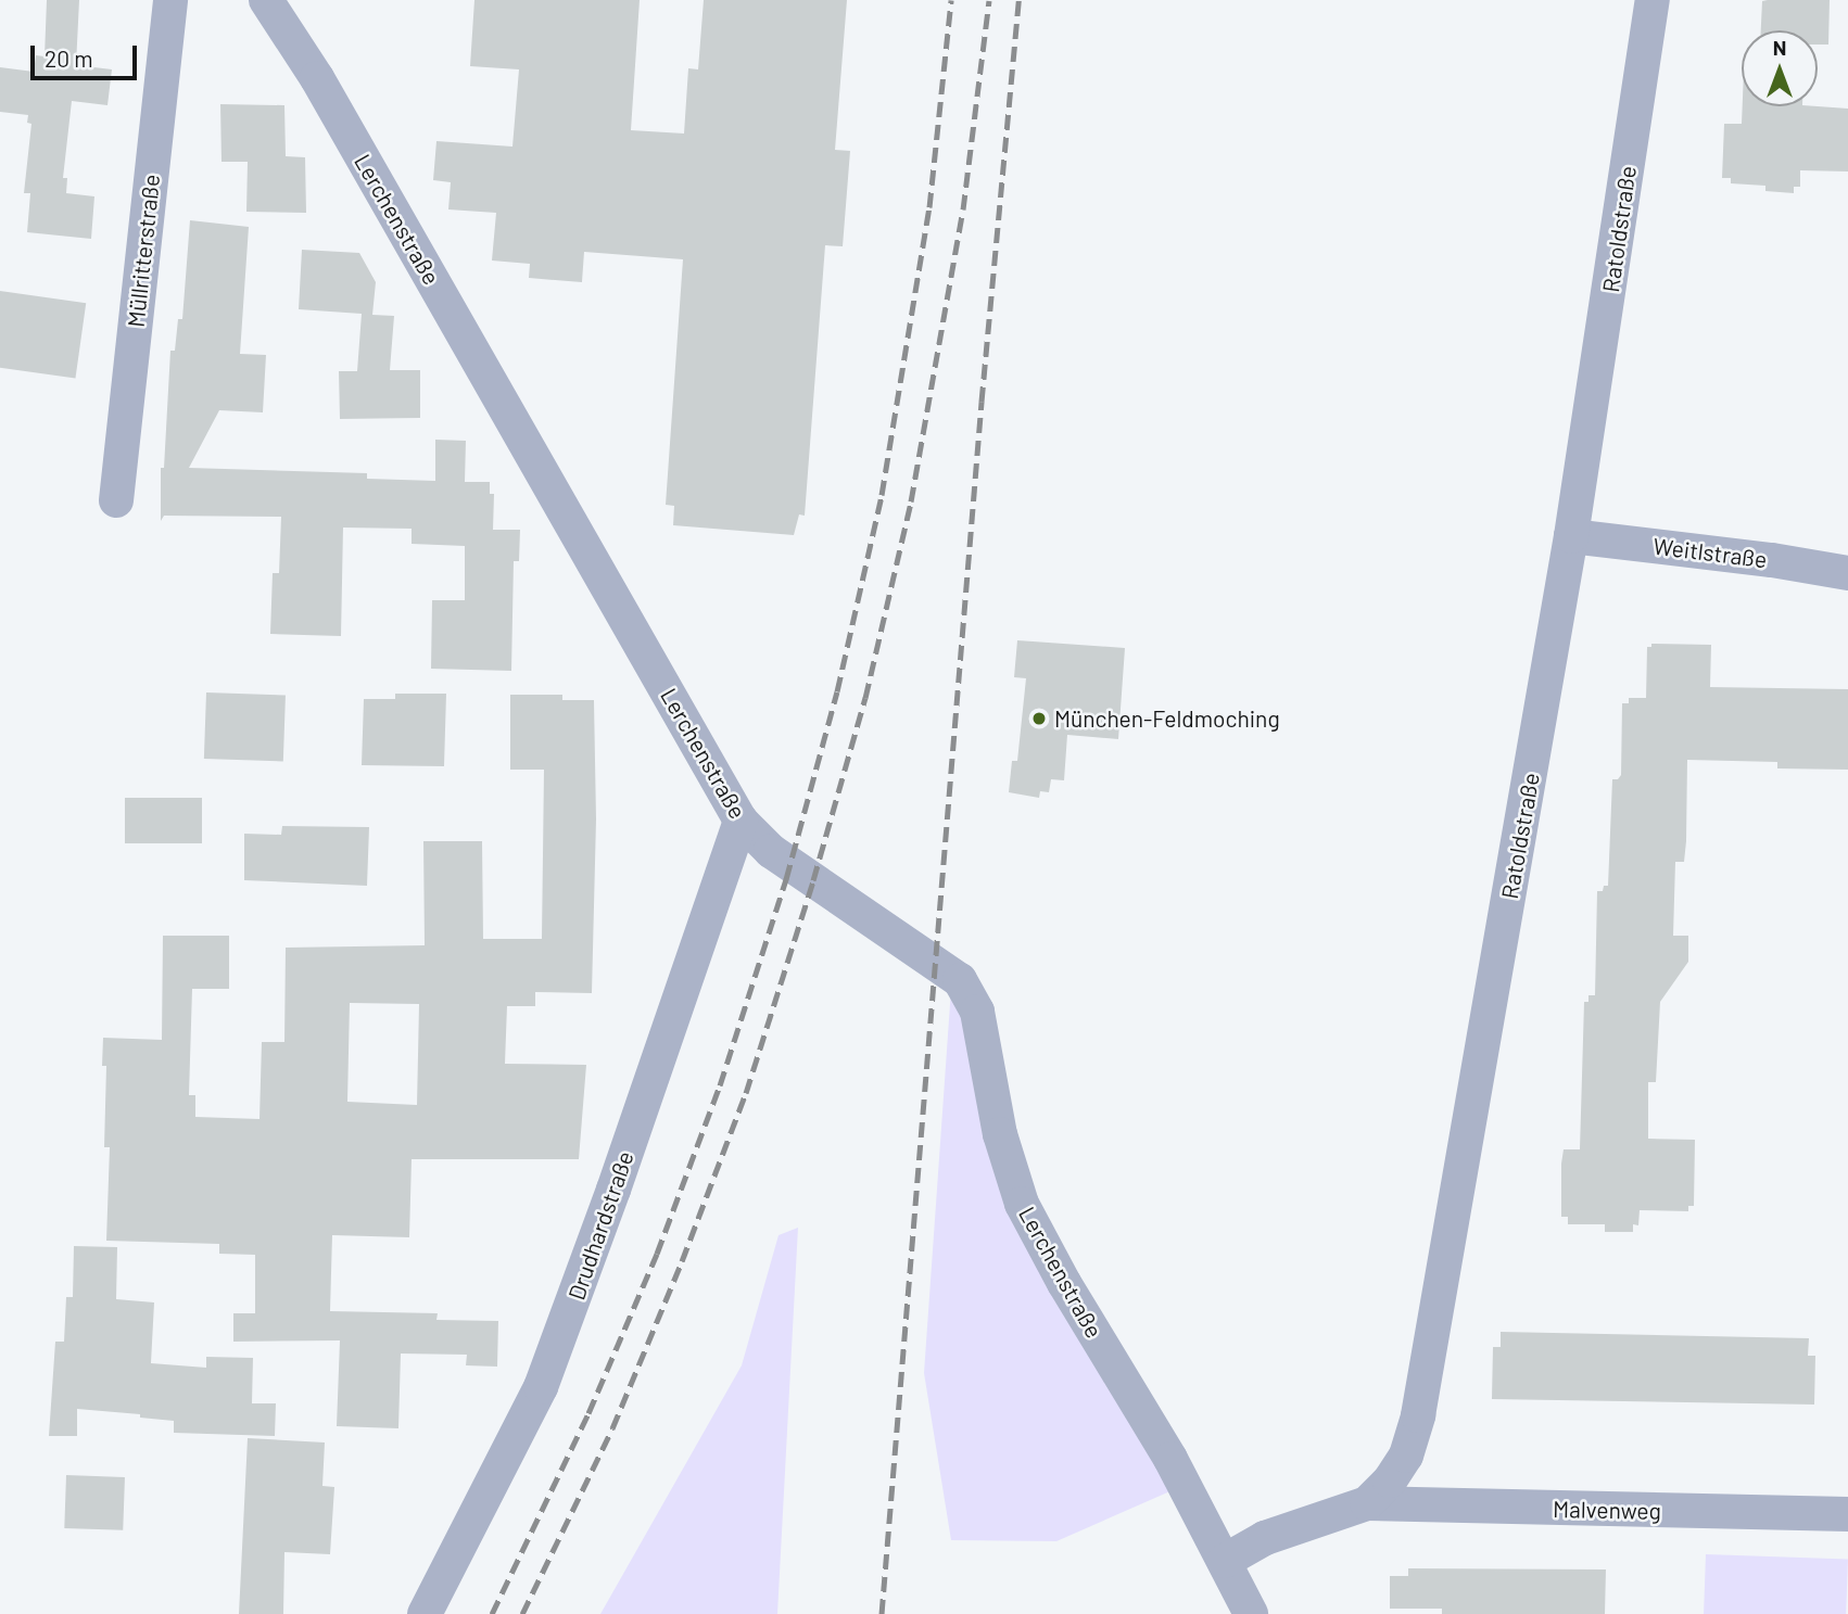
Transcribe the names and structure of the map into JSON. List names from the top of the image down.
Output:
{
  "streets": {
    "street": [
      "Lerchenstraße",
      "Ratoldstraße",
      "Müllritterstraße",
      "Weitlstraße",
      "Drudhardstraße",
      "Malvenweg"
    ]
  },
  "crossings": [
    ["Lerchenstraße", "Ratoldstraße"],
    ["Lerchenstraße", "Drudhardstraße"],
    ["Ratoldstraße", "Weitlstraße"],
    ["Ratoldstraße", "Malvenweg"]
  ],
  "places": ["München-Feldmoching"],
  "scale_bar": "20 m",
  "north": "top"
}
